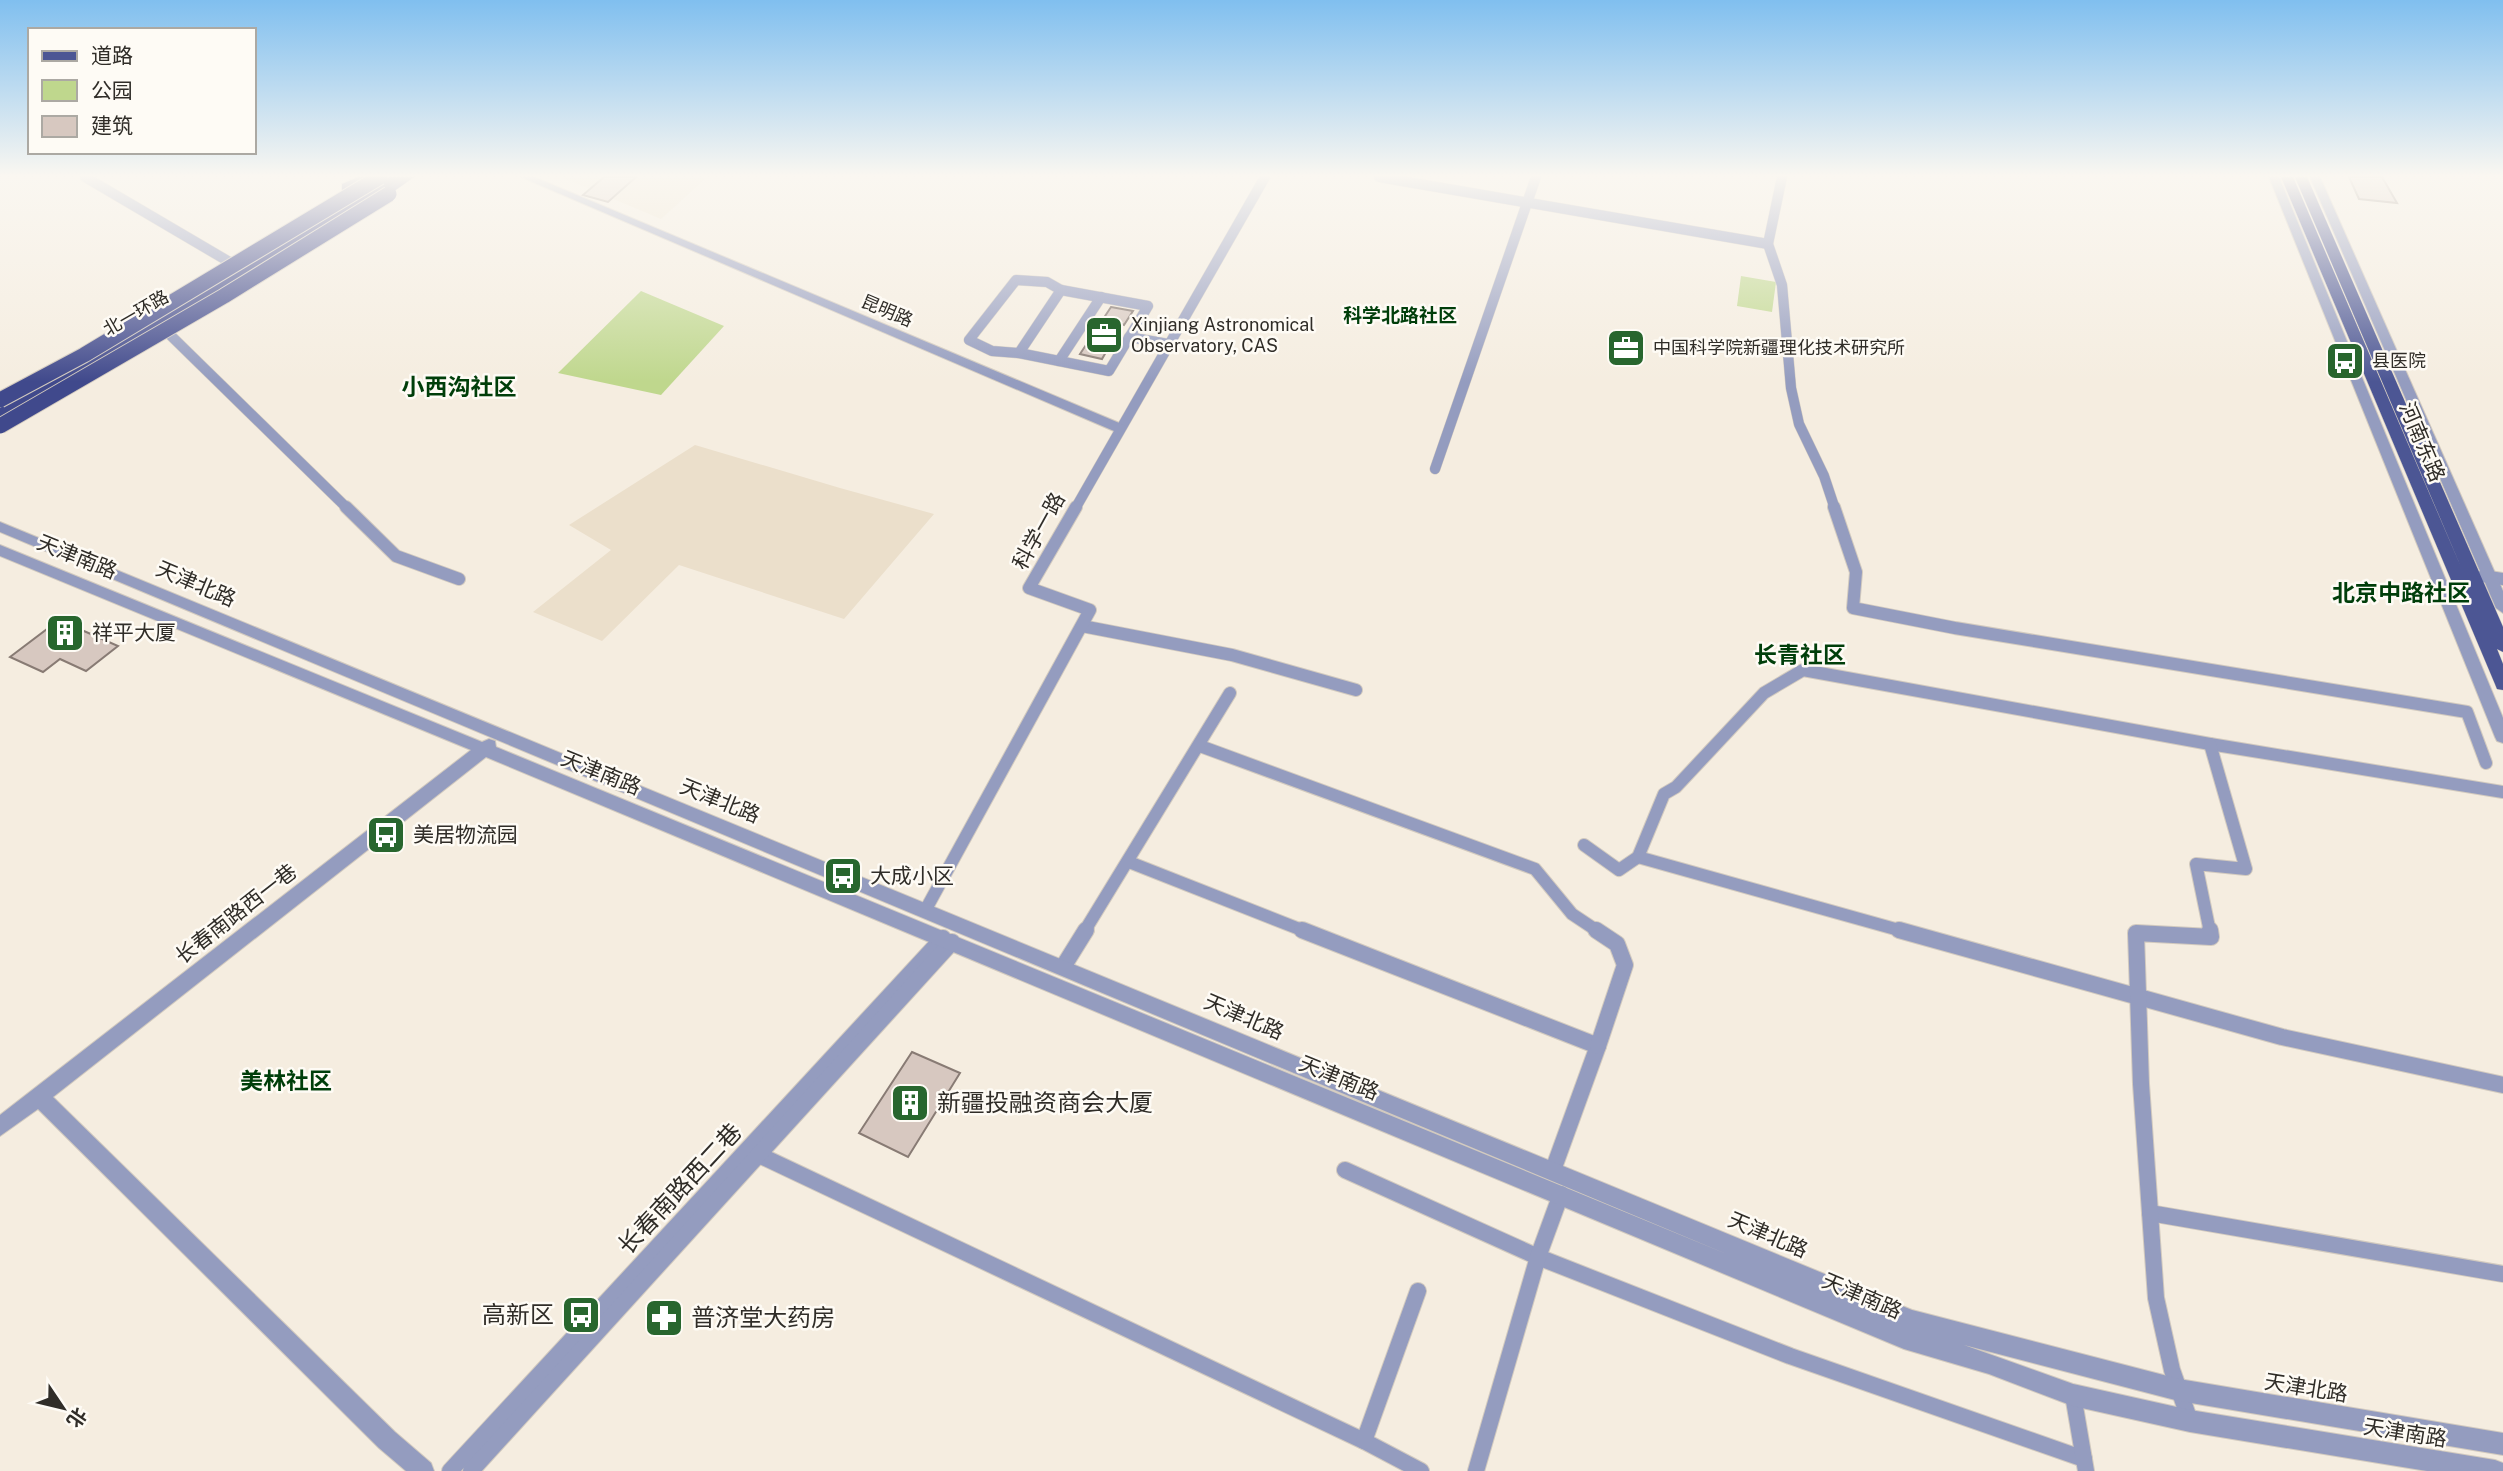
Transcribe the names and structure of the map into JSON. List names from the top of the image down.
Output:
{
  "streets": {
    "highway": ["北一环路"],
    "main road": ["河南东路"],
    "street": [
      "昆明路",
      "科学一路",
      "天津南路",
      "天津北路",
      "长春南路西一巷",
      "长春南路西二巷"
    ]
  },
  "crossings": [
    ["昆明路", "科学一路"],
    ["天津南路", "长春南路西一巷"],
    ["天津南路", "长春南路西二巷"],
    ["天津北路", "长春南路西一巷"]
  ],
  "districts": [
    "科学北路社区",
    "小西沟社区",
    "北京中路社区",
    "长青社区",
    "美林社区"
  ],
  "places": {
    "office": ["Xinjiang Astronomical Observatory, CAS", "中国科学院新疆理化技术研究所"],
    "bus stop": [
      "县医院",
      "美居物流园",
      "大成小区",
      "高新区"
    ],
    "building": ["祥平大厦", "新疆投融资商会大厦"],
    "pharmacy": ["普济堂大药房"]
  },
  "legend": ["道路", "公园", "建筑"],
  "north": "bottom right"
}
